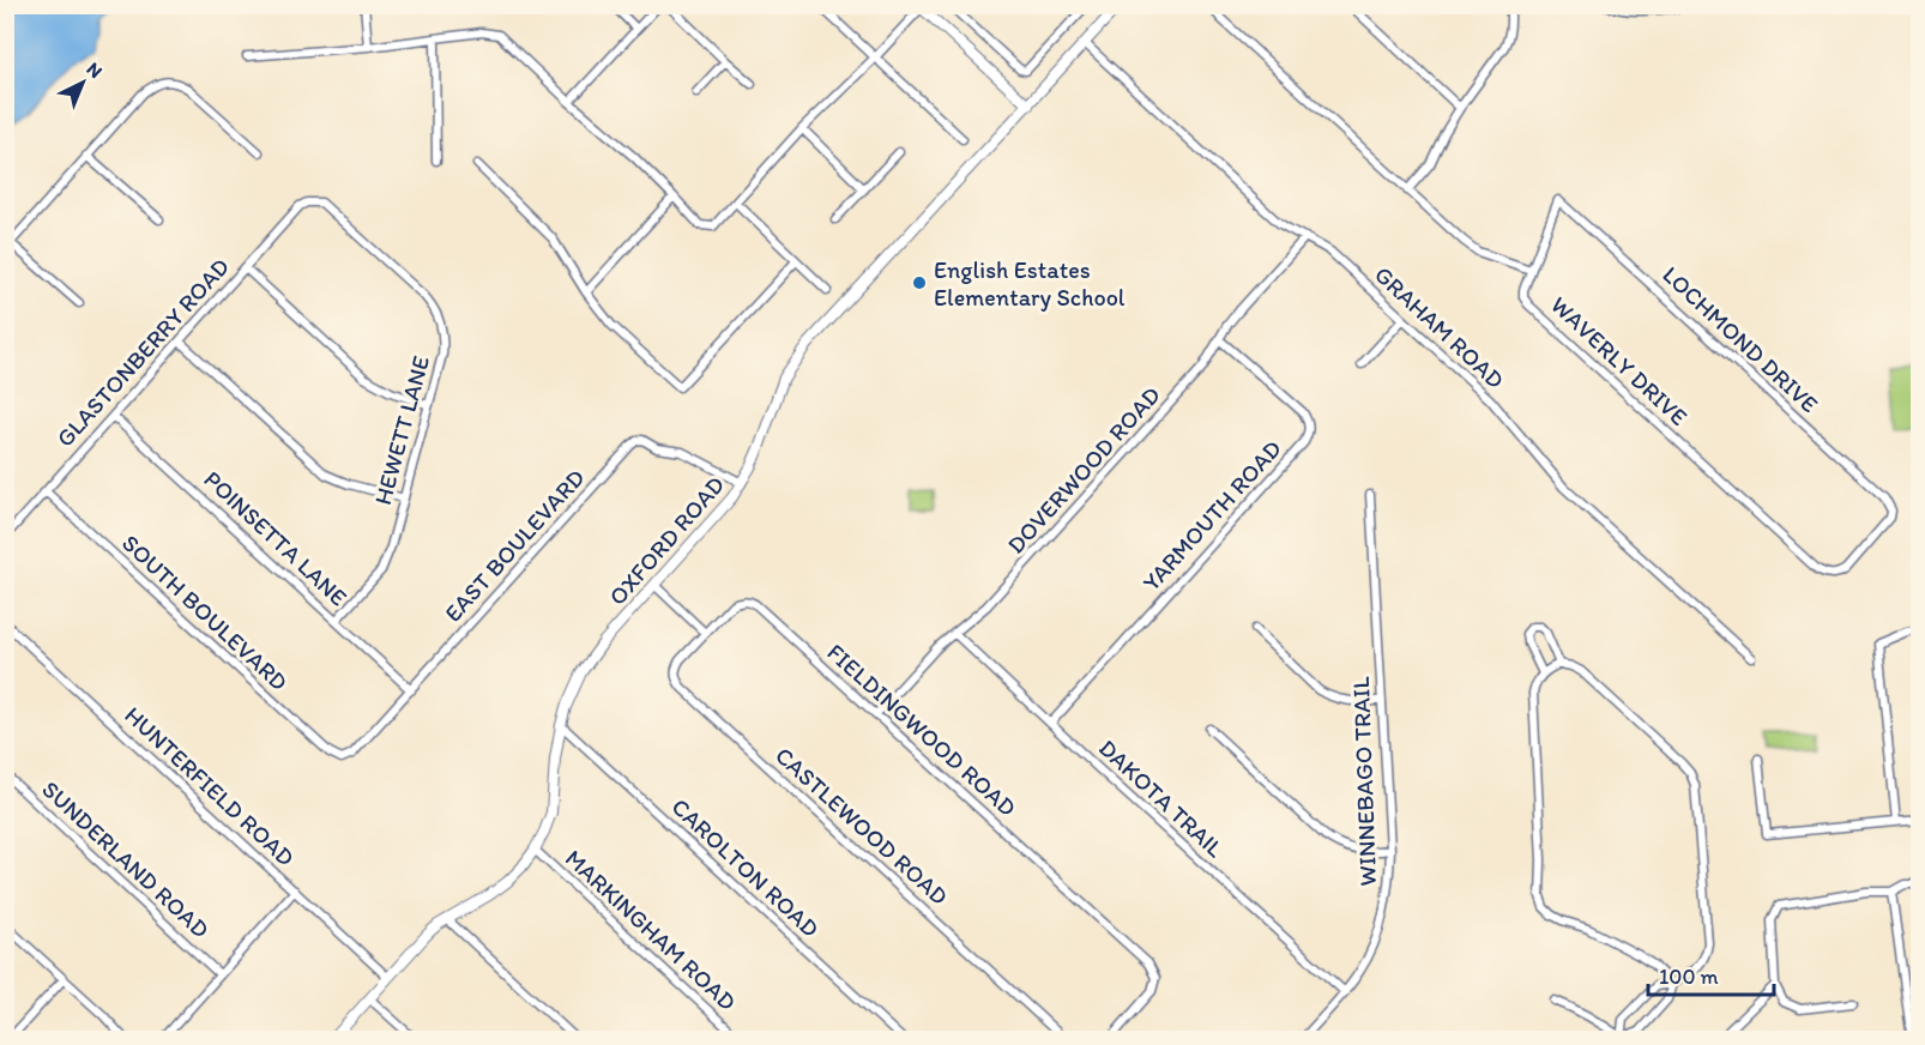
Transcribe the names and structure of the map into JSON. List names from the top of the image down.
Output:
{
  "streets": {
    "street": [
      "GRAHAM ROAD",
      "LOCHMOND DRIVE",
      "GLASTONBERRY ROAD",
      "WAVERLY DRIVE",
      "HEWETT LANE",
      "DOVERWOOD ROAD",
      "YARMOUTH ROAD",
      "POINSETTA LANE",
      "OXFORD ROAD",
      "EAST BOULEVARD",
      "SOUTH BOULEVARD",
      "FIELDINGWOOD ROAD",
      "WINNEBAGO TRAIL",
      "HUNTERFIELD ROAD",
      "DAKOTA TRAIL",
      "CASTLEWOOD ROAD",
      "SUNDERLAND ROAD",
      "CAROLTON ROAD",
      "MARKINGHAM ROAD"
    ]
  },
  "crossings": [
    ["GRAHAM ROAD", "DOVERWOOD ROAD"],
    ["GRAHAM ROAD", "OXFORD ROAD"],
    ["LOCHMOND DRIVE", "WAVERLY DRIVE"],
    ["GLASTONBERRY ROAD", "HEWETT LANE"],
    ["GLASTONBERRY ROAD", "POINSETTA LANE"],
    ["GLASTONBERRY ROAD", "SOUTH BOULEVARD"],
    ["HEWETT LANE", "POINSETTA LANE"],
    ["DOVERWOOD ROAD", "YARMOUTH ROAD"],
    ["DOVERWOOD ROAD", "FIELDINGWOOD ROAD"],
    ["DOVERWOOD ROAD", "DAKOTA TRAIL"],
    ["YARMOUTH ROAD", "DAKOTA TRAIL"],
    ["POINSETTA LANE", "EAST BOULEVARD"],
    ["OXFORD ROAD", "EAST BOULEVARD"],
    ["OXFORD ROAD", "HUNTERFIELD ROAD"],
    ["OXFORD ROAD", "CAROLTON ROAD"],
    ["OXFORD ROAD", "MARKINGHAM ROAD"],
    ["EAST BOULEVARD", "SOUTH BOULEVARD"],
    ["FIELDINGWOOD ROAD", "CASTLEWOOD ROAD"],
    ["WINNEBAGO TRAIL", "DAKOTA TRAIL"]
  ],
  "places": ["English Estates Elementary School"],
  "scale_bar": "100 m",
  "north": "top right"
}
